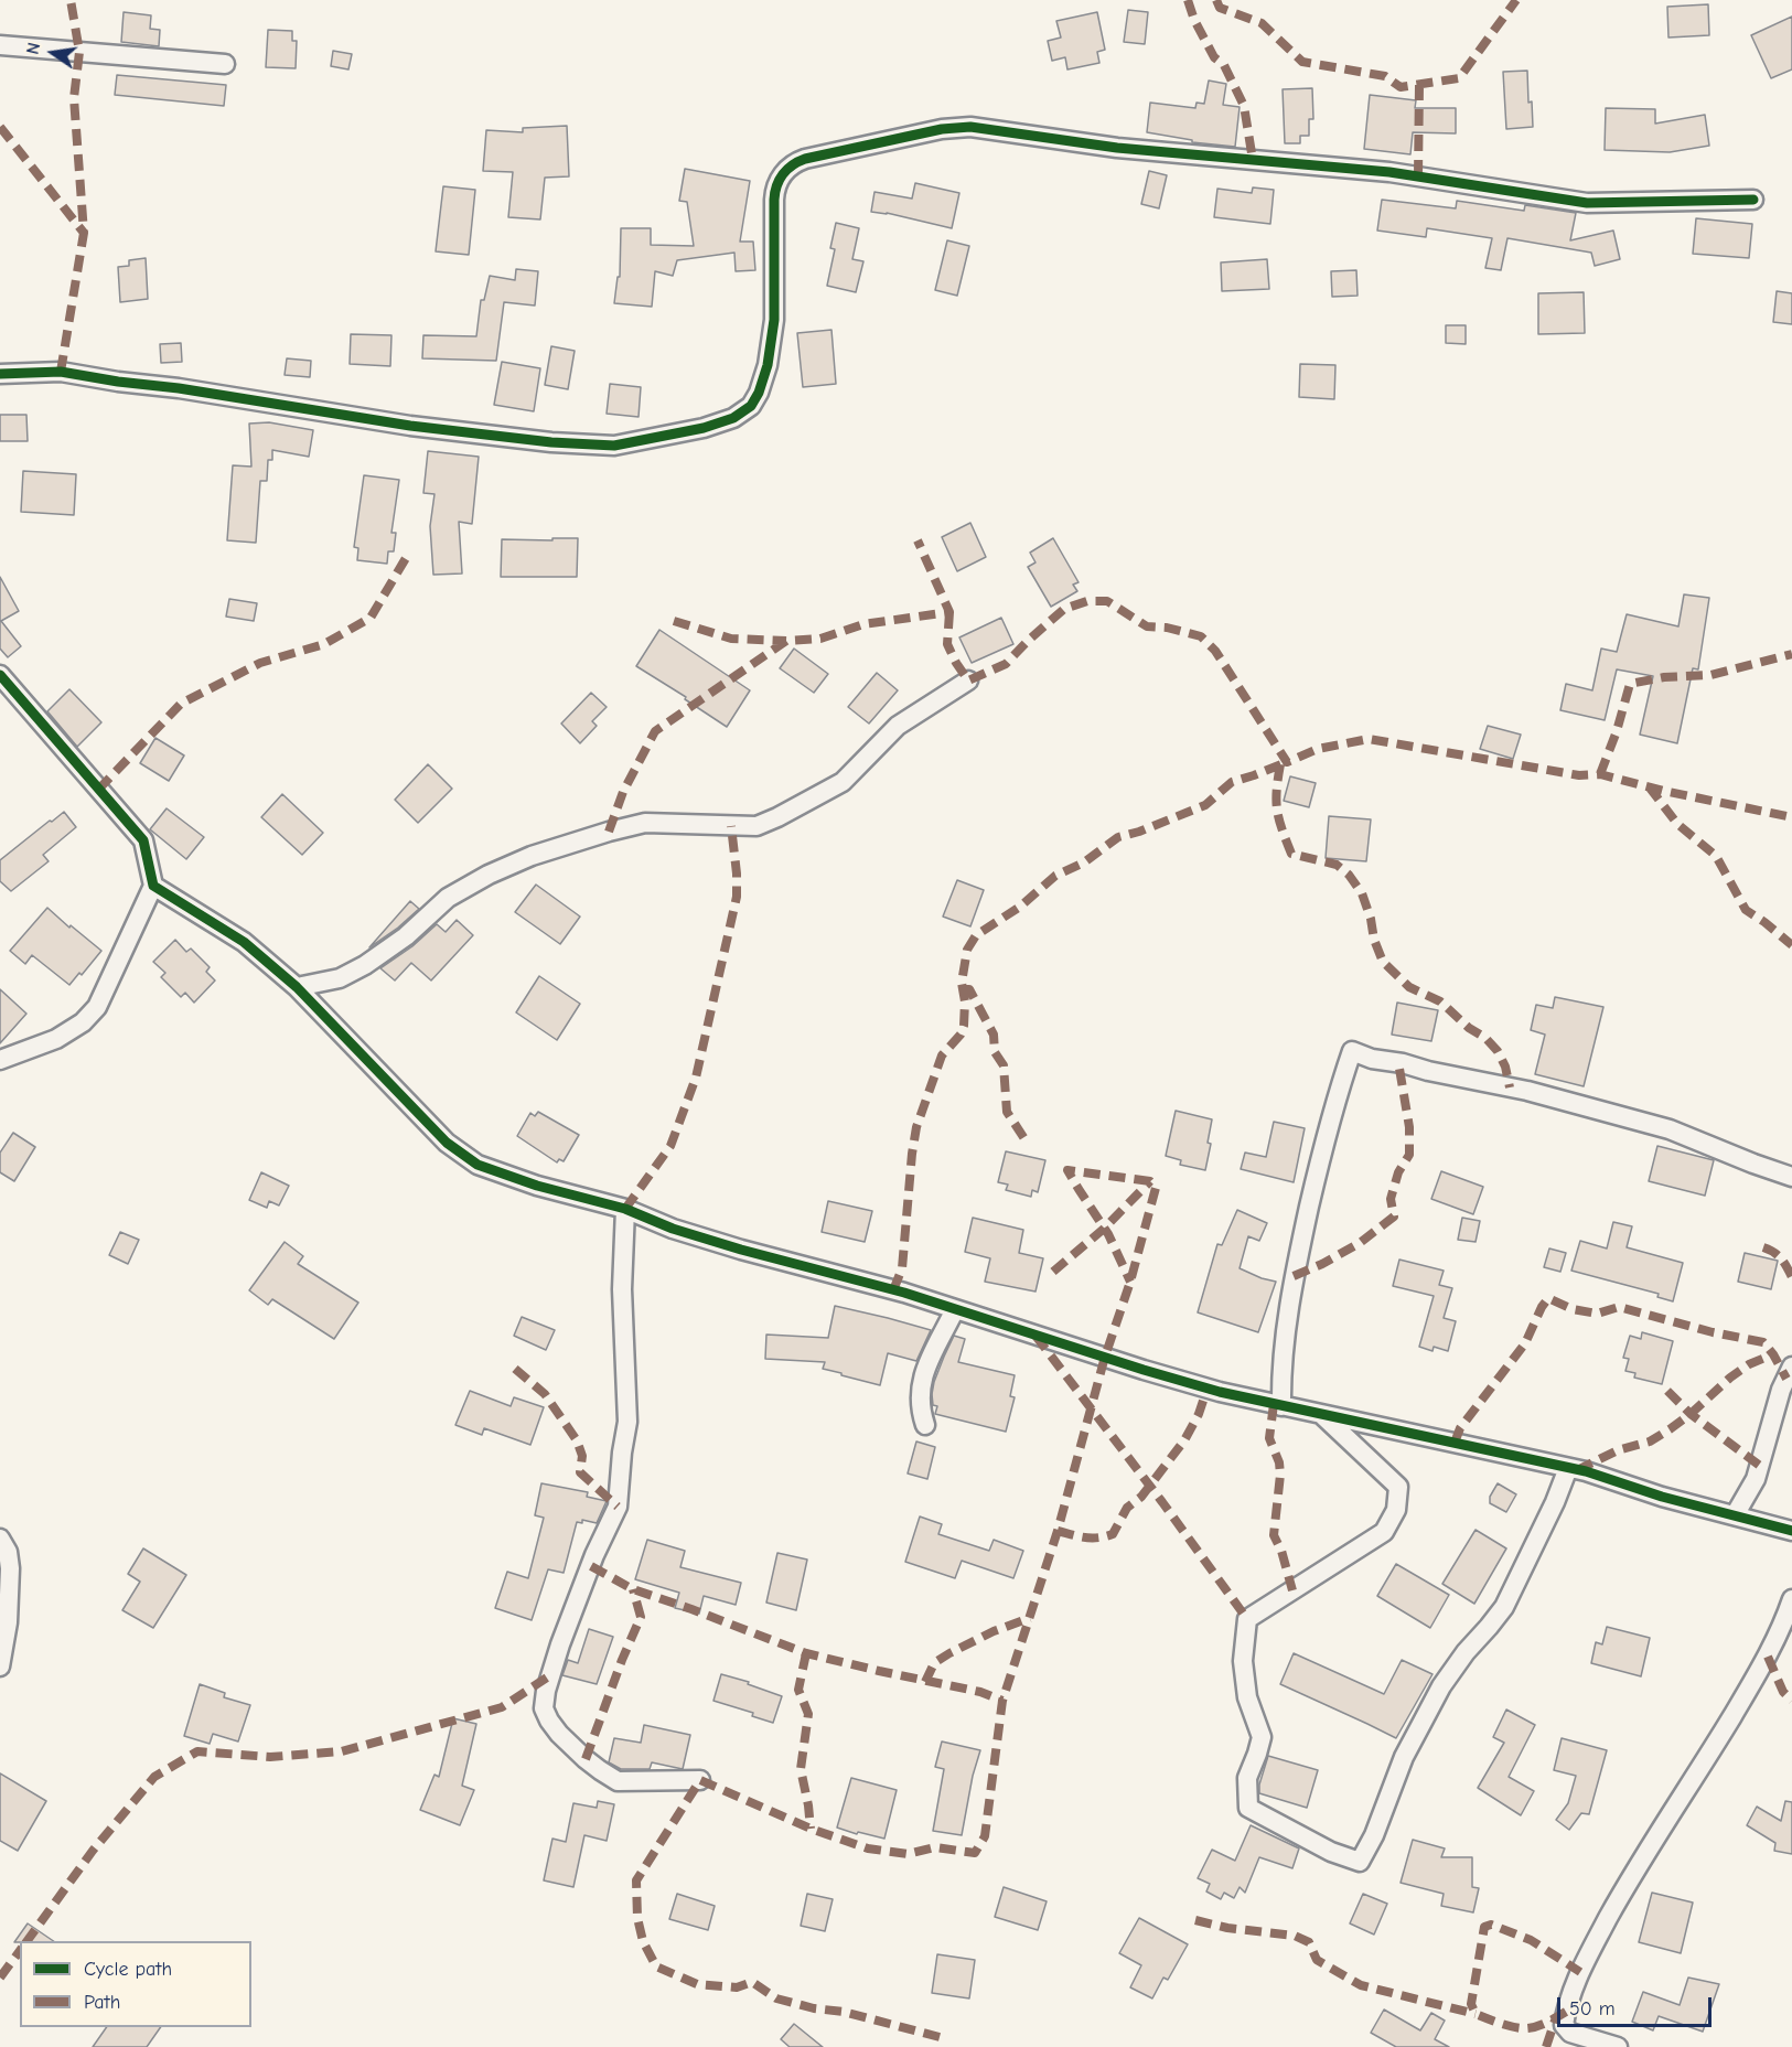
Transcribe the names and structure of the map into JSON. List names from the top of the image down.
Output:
{
  "legend": ["Cycle path", "Path"],
  "scale_bar": "50 m",
  "north": "left"
}
